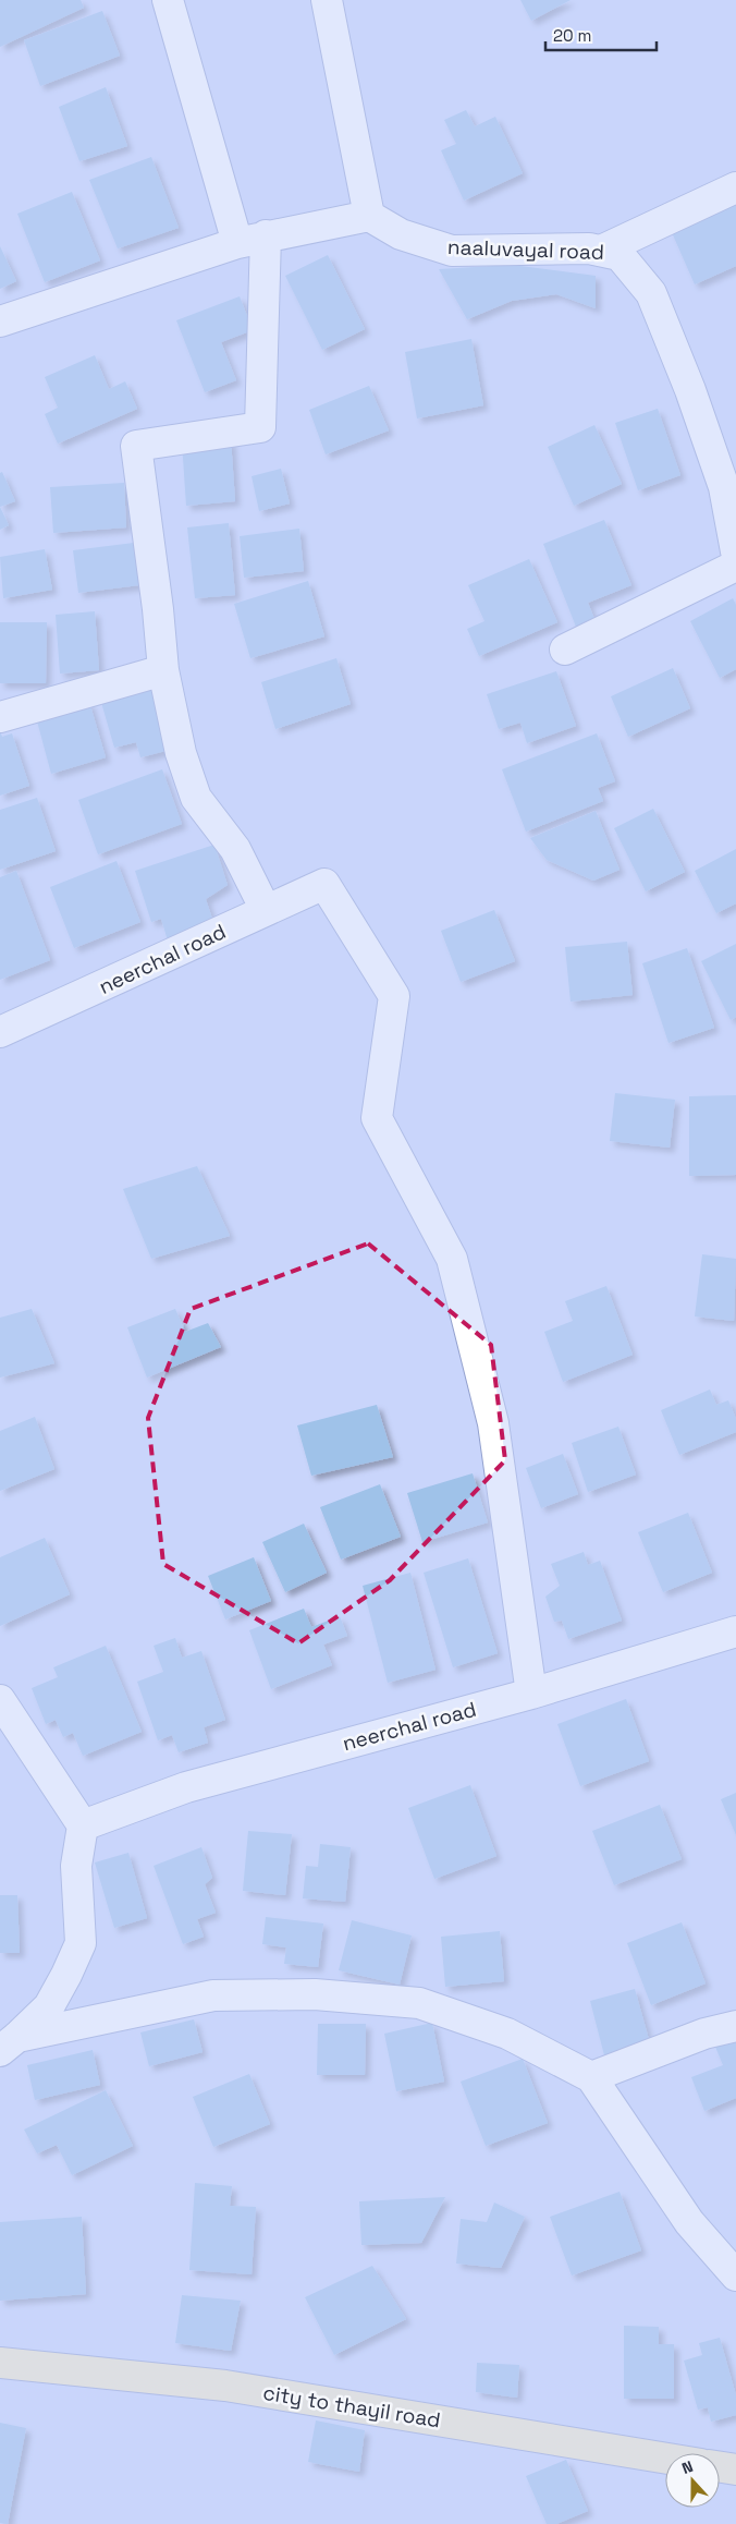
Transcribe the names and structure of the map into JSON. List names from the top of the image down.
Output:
{
  "streets": {
    "main road": ["city to thayil road"],
    "street": ["naaluvayal road", "neerchal road"]
  },
  "scale_bar": "20 m",
  "north": "top"
}
